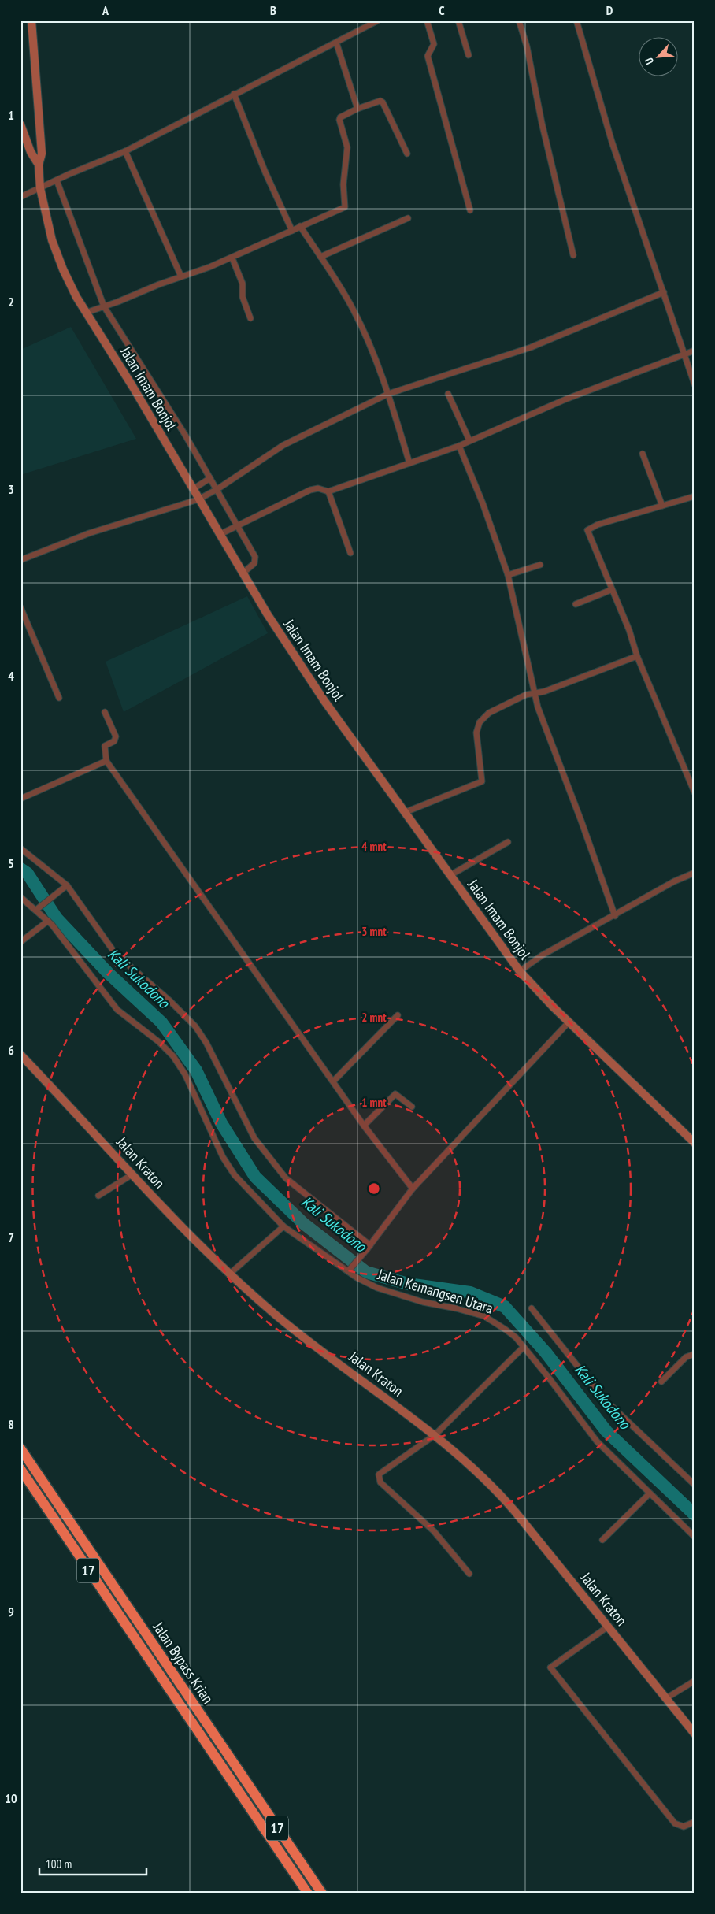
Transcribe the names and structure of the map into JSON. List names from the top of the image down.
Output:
{
  "streets": {
    "highway": ["17", "Jalan Bypass Krian"],
    "main road": ["Jalan Imam Bonjol", "Jalan Kraton"],
    "street": ["Jalan Kemangsen Utara"]
  },
  "water": ["Kali Sukodono"],
  "scale_bar": "100 m",
  "north": "bottom left",
  "grid": {
    "columns": [
      "A",
      "B",
      "C",
      "D"
    ],
    "rows": [
      "1",
      "2",
      "3",
      "4",
      "5",
      "6",
      "7",
      "8",
      "9",
      "10"
    ]
  },
  "rings": [
    "4 mnt",
    "3 mnt",
    "2 mnt",
    "1 mnt"
  ]
}
